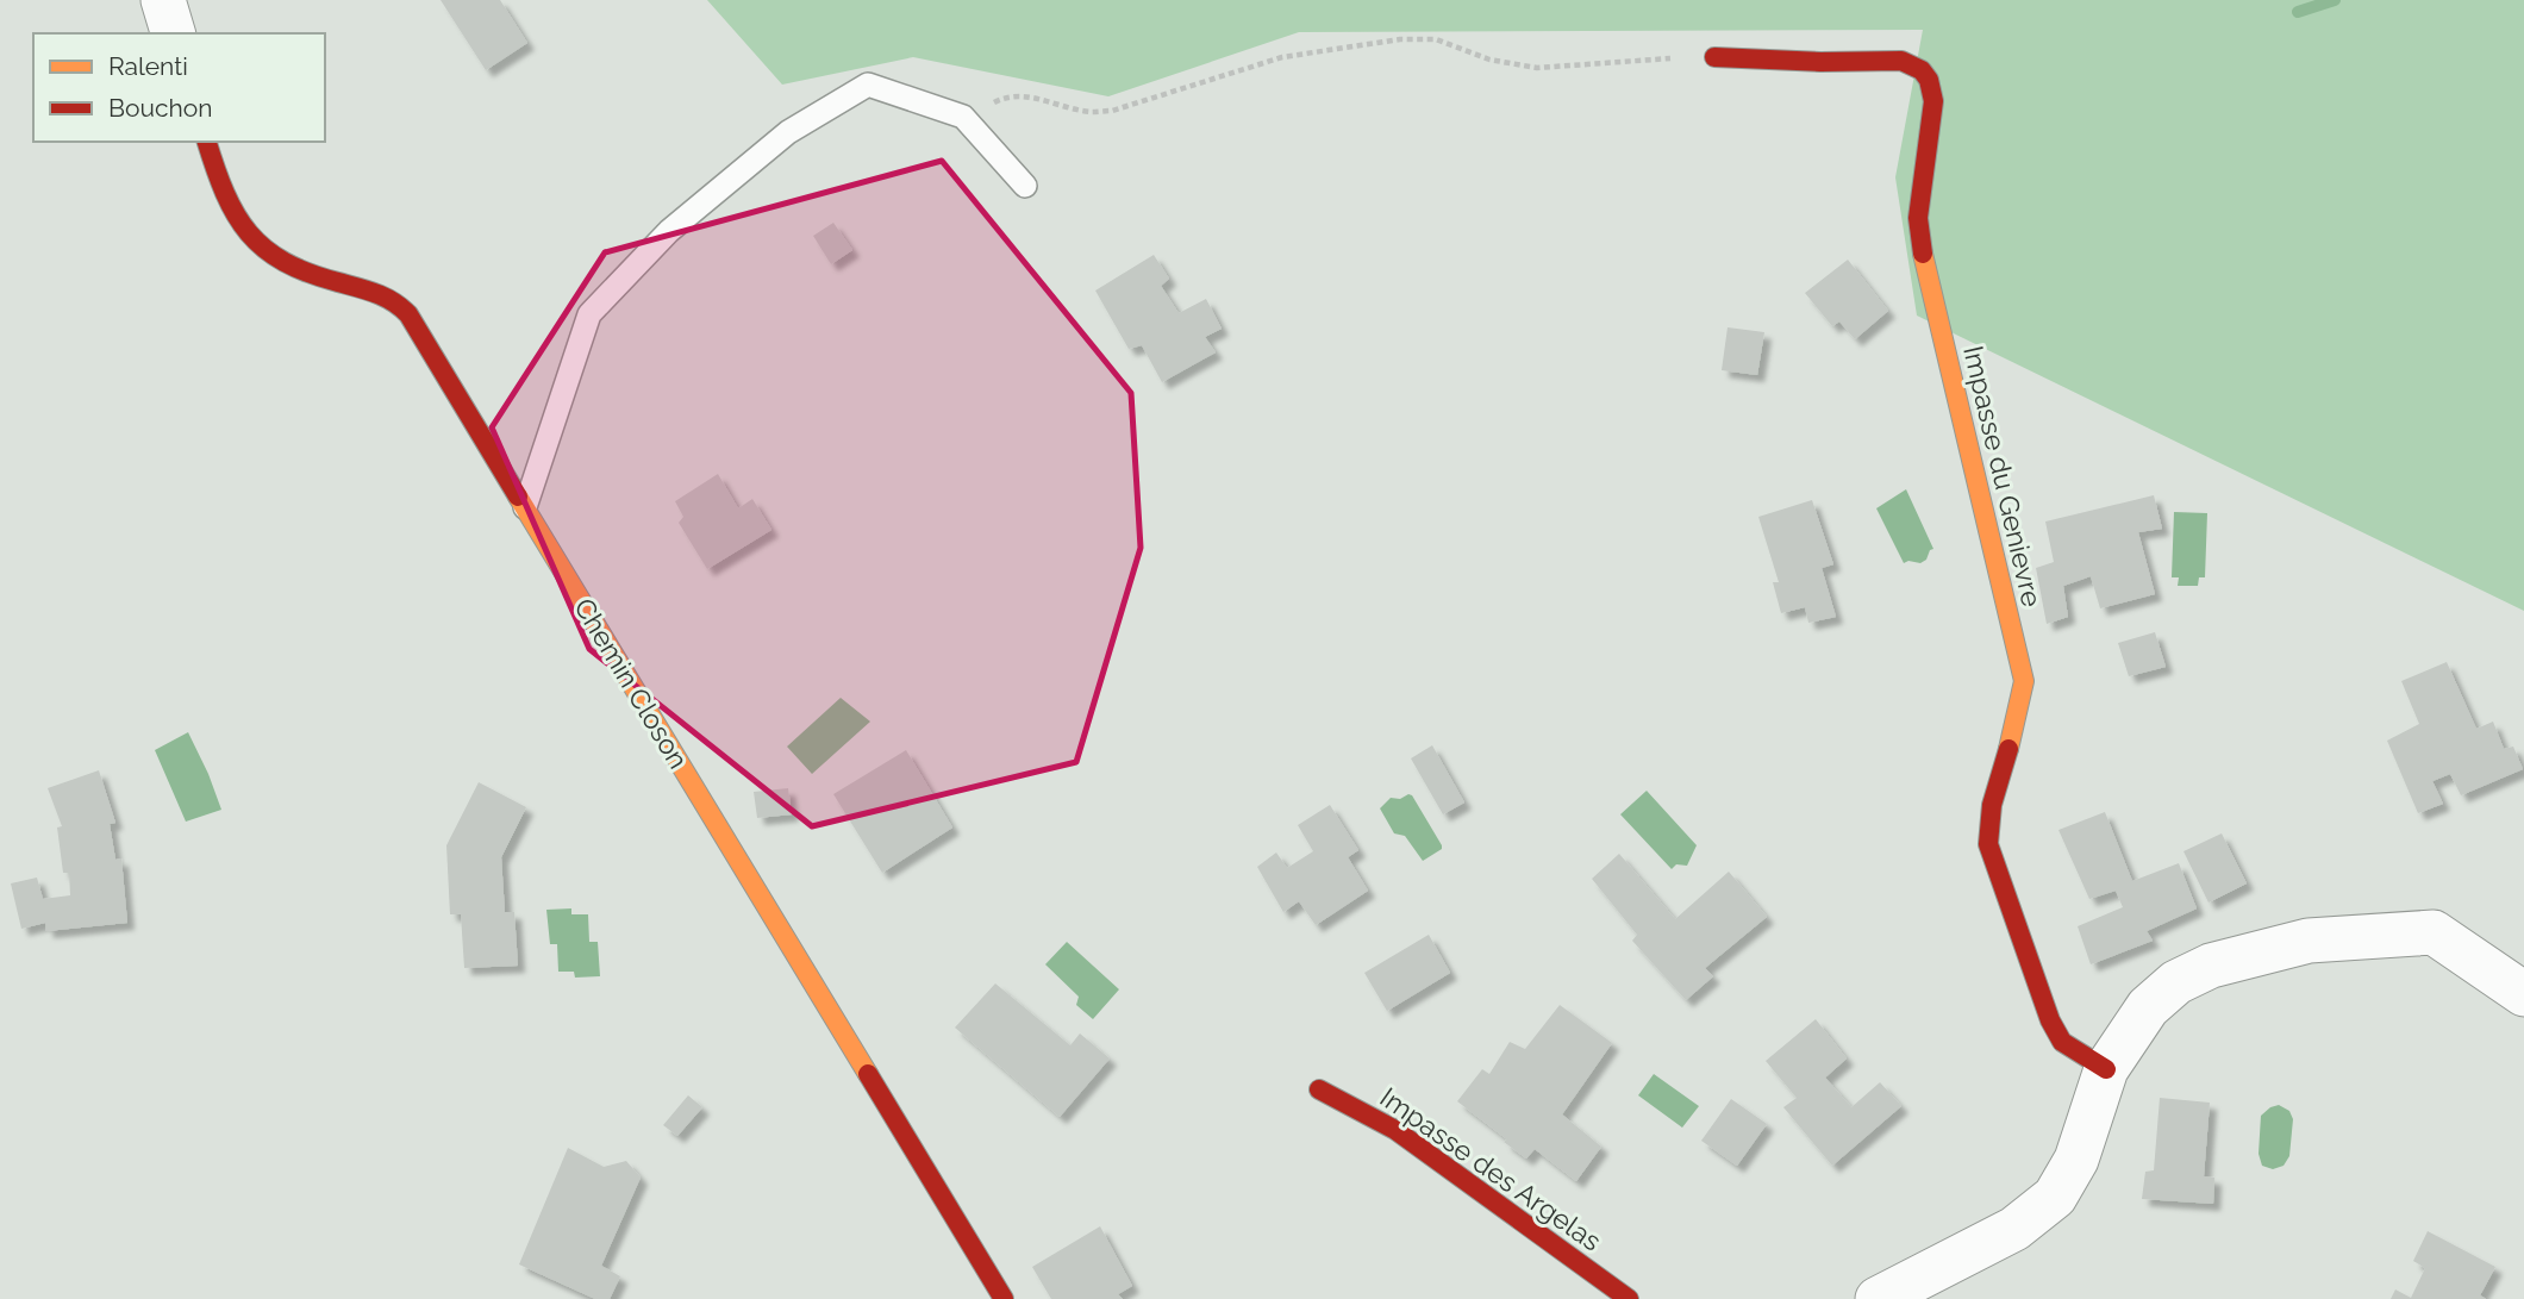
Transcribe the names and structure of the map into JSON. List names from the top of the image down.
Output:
{
  "streets": {
    "street": ["Impasse du Genievre", "Chemin Closon", "Impasse des Argelas"]
  },
  "legend": ["Ralenti", "Bouchon"]
}
